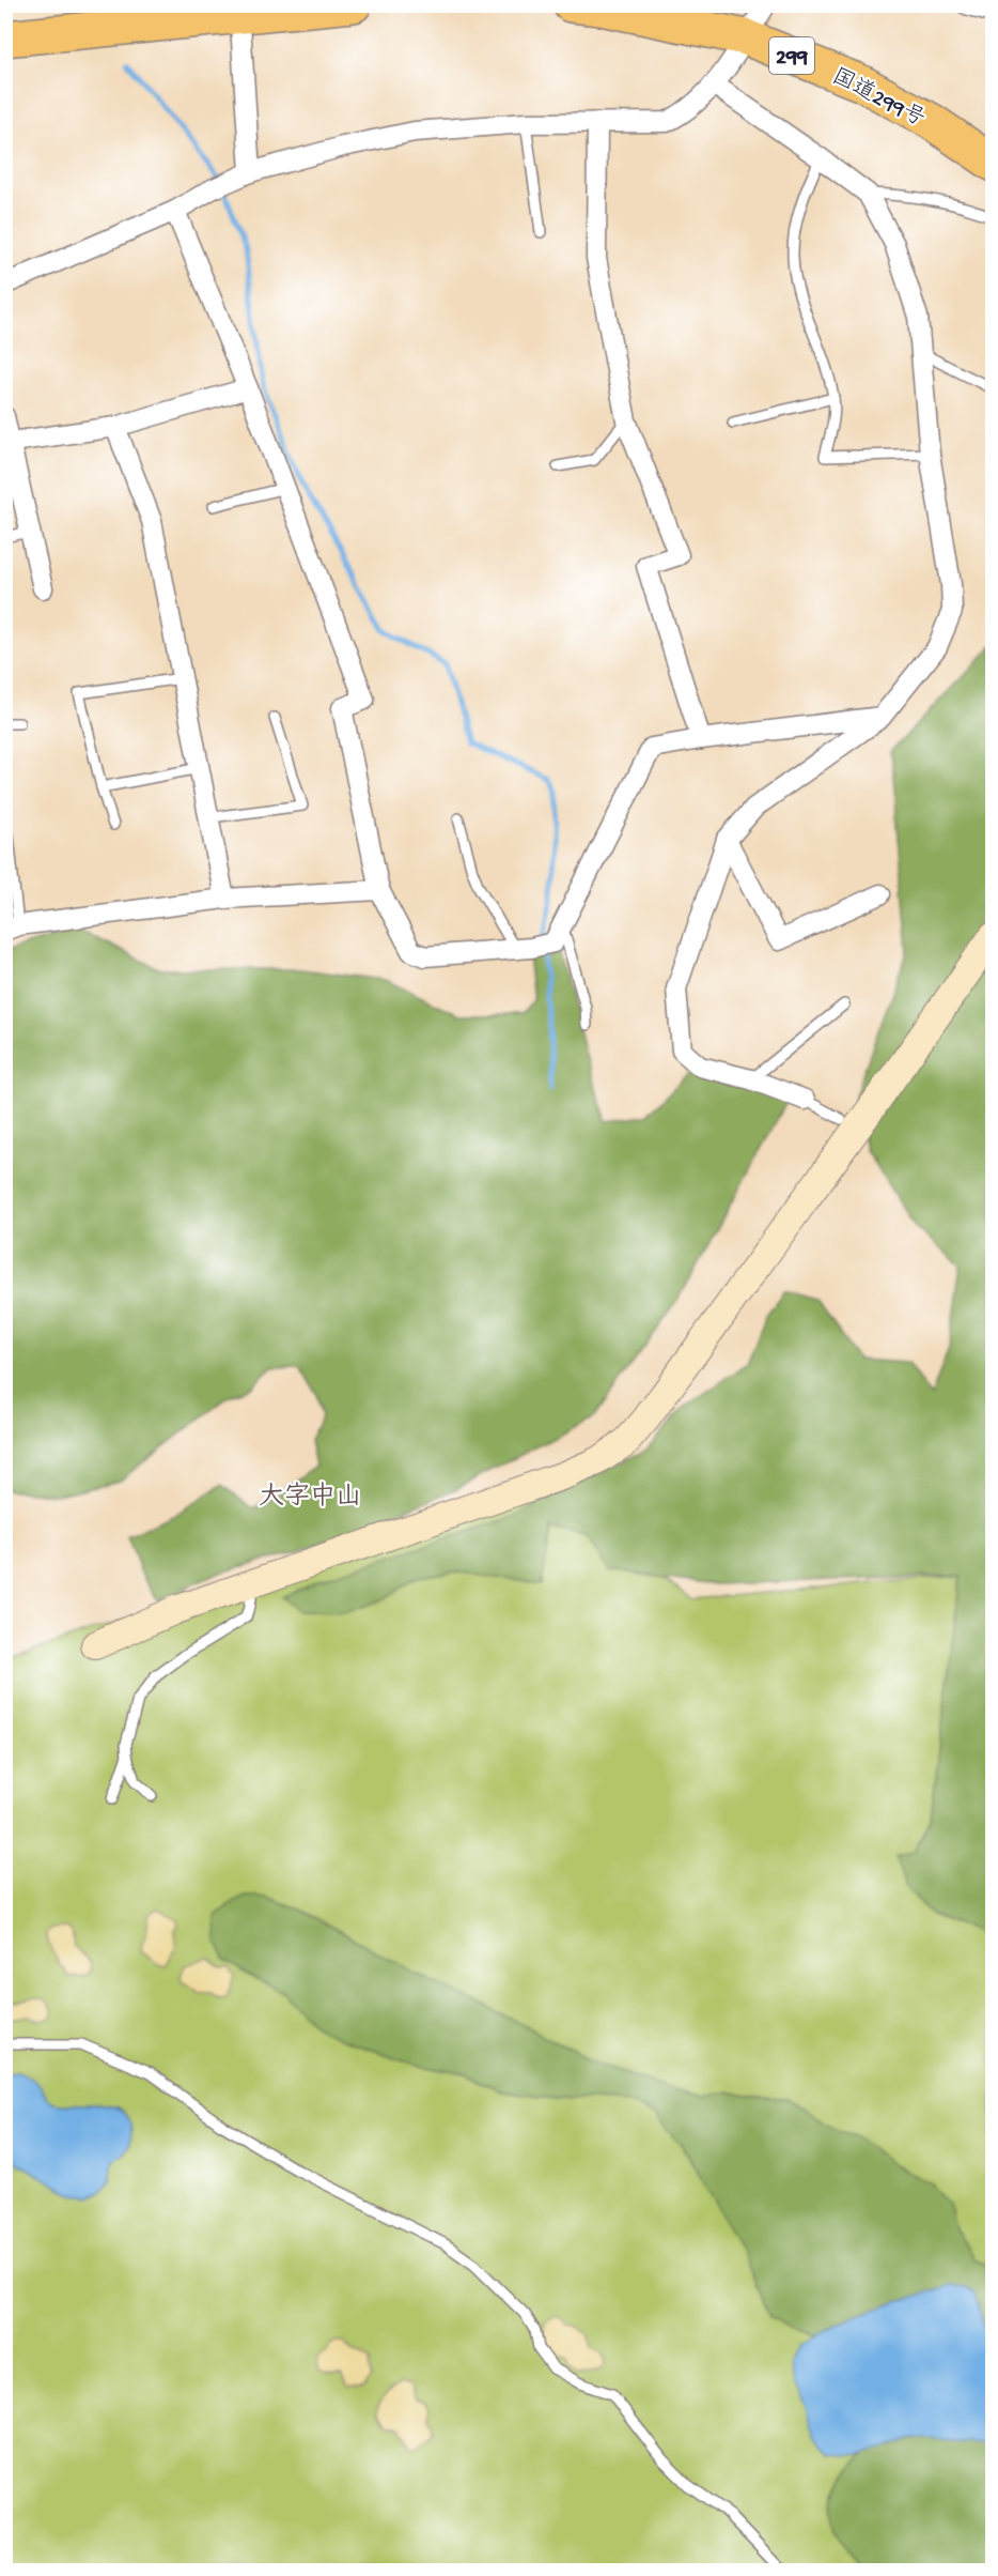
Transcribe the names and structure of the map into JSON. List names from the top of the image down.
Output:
{
  "streets": {
    "highway": ["299", "国道299号"]
  },
  "districts": ["大字中山"]
}
